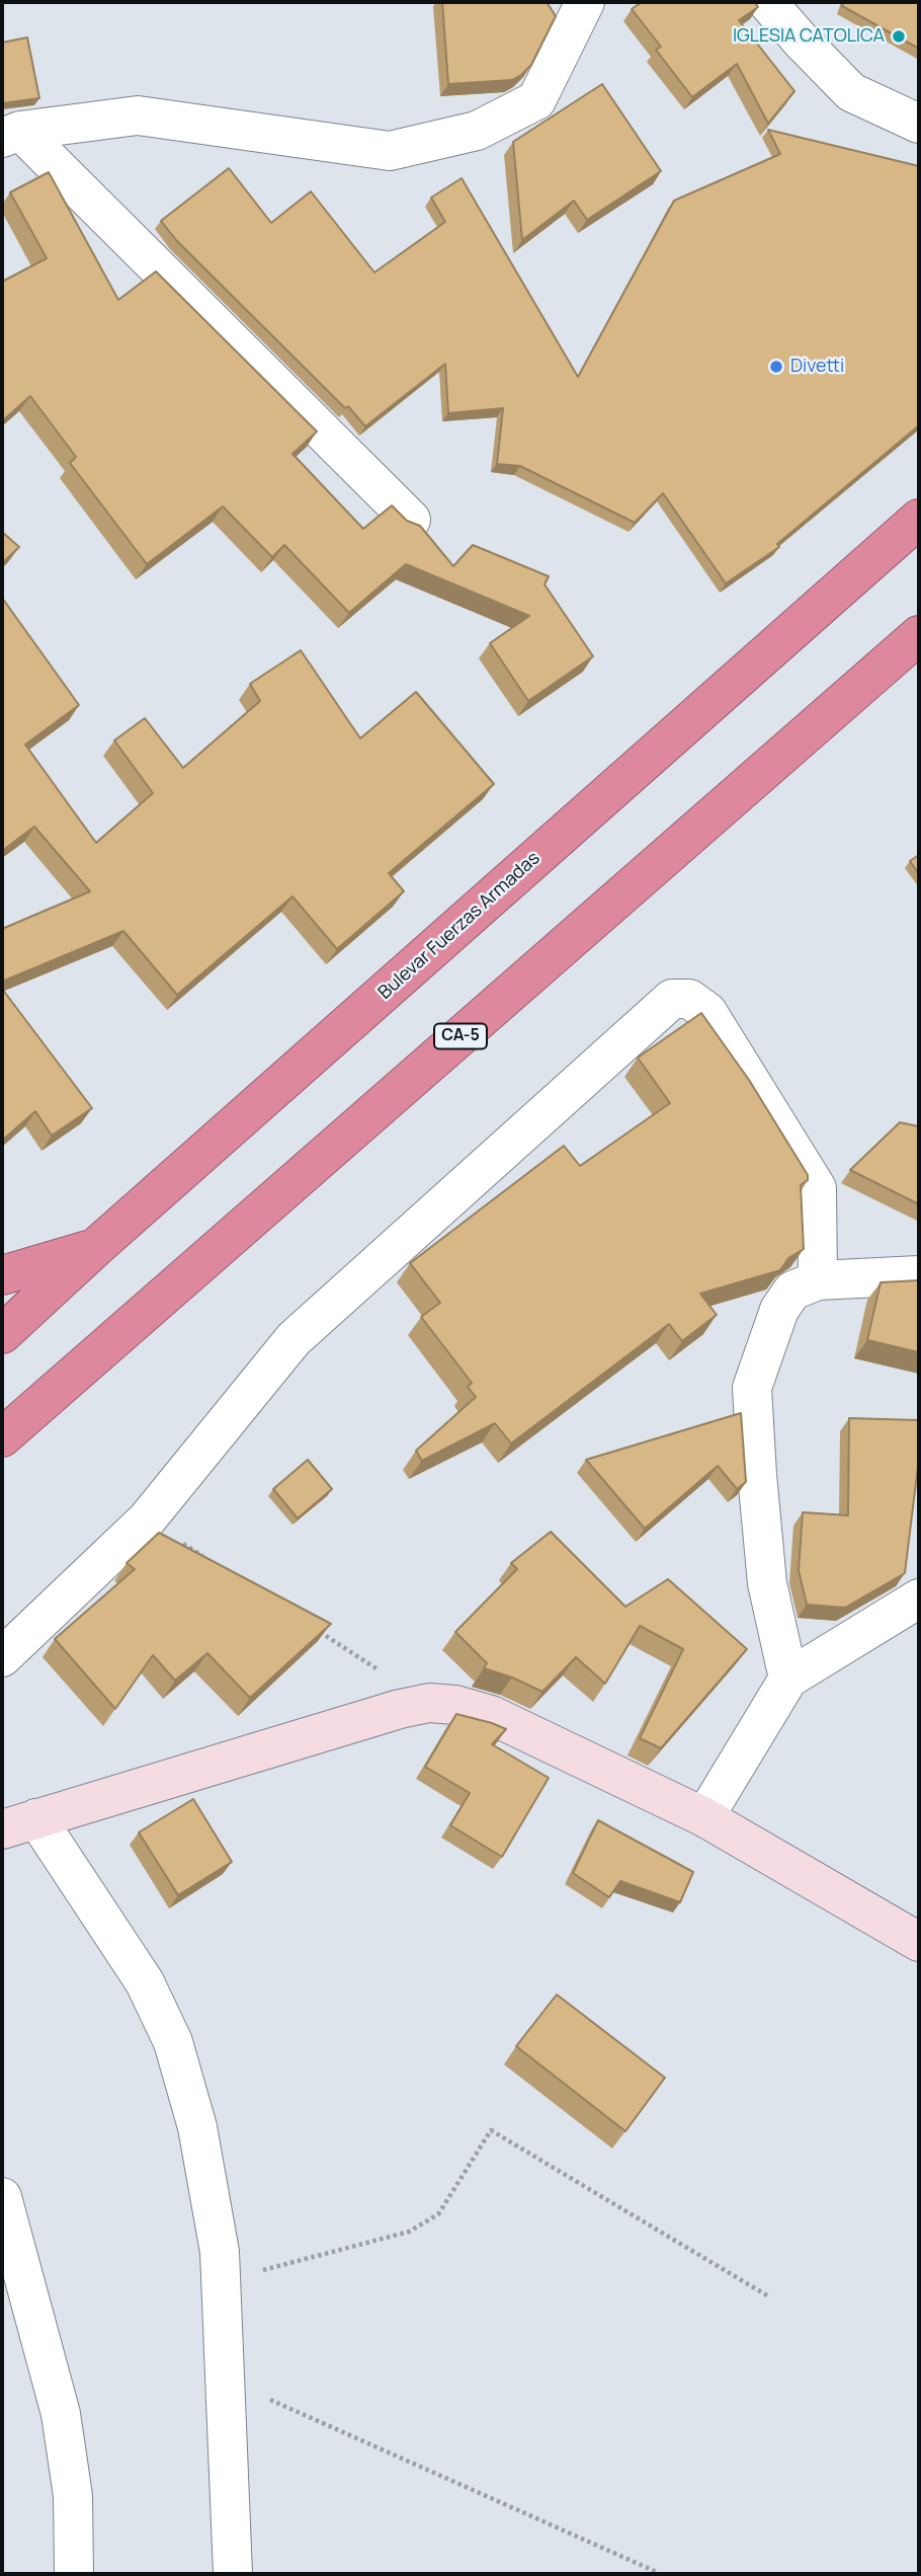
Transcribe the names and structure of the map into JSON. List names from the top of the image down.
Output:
{
  "streets": {
    "highway": ["Bulevar Fuerzas Armadas", "CA-5"]
  },
  "places": ["IGLESIA CATOLICA", "Divetti"]
}
